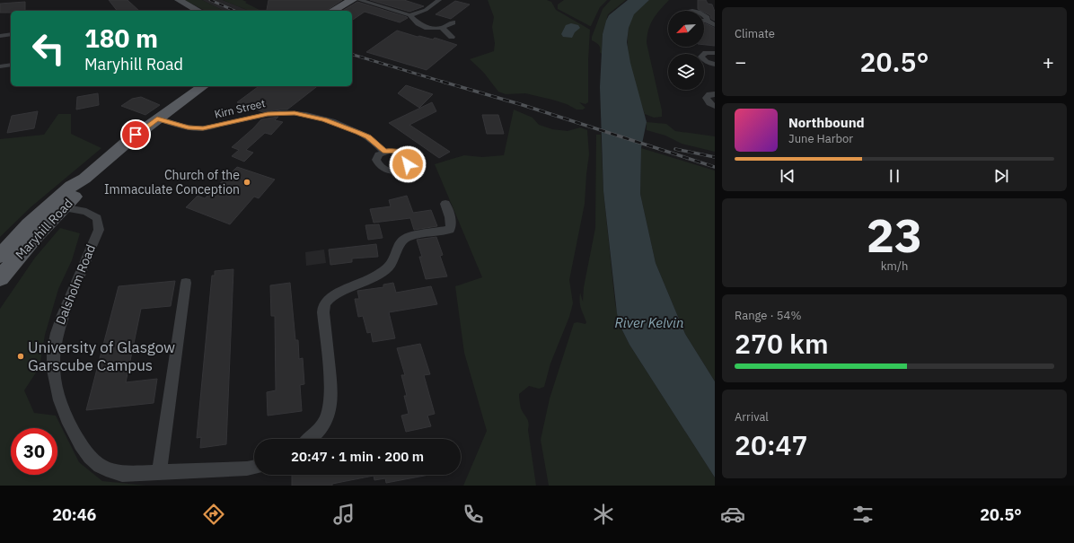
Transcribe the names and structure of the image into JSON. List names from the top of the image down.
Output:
{
  "streets": {
    "main road": ["Maryhill Road"],
    "street": ["Kirn Street", "Dalsholm Road"]
  },
  "crossings": [
    ["Kirn Street", "Maryhill Road"],
    ["Maryhill Road", "Dalsholm Road"]
  ],
  "water": ["River Kelvin"],
  "places": ["Church of the Immaculate Conception", "University of Glasgow Garscube Campus"],
  "north": "bottom left",
  "page": {
    "tile": [
      "Climate",
      ["23", "km/h"],
      ["Range · 54%", "270 km"],
      ["Arrival", "20:47"]
    ],
    "turn": ["180 m", "Maryhill Road"],
    "heat": ["−", "20.5°", "+"],
    "song": ["Northbound", "June Harbor"],
    "limit": "30",
    "trip": "20:47 · 1 min · 200 m",
    "tabs": ["20:46", "20.5°"]
  }
}
